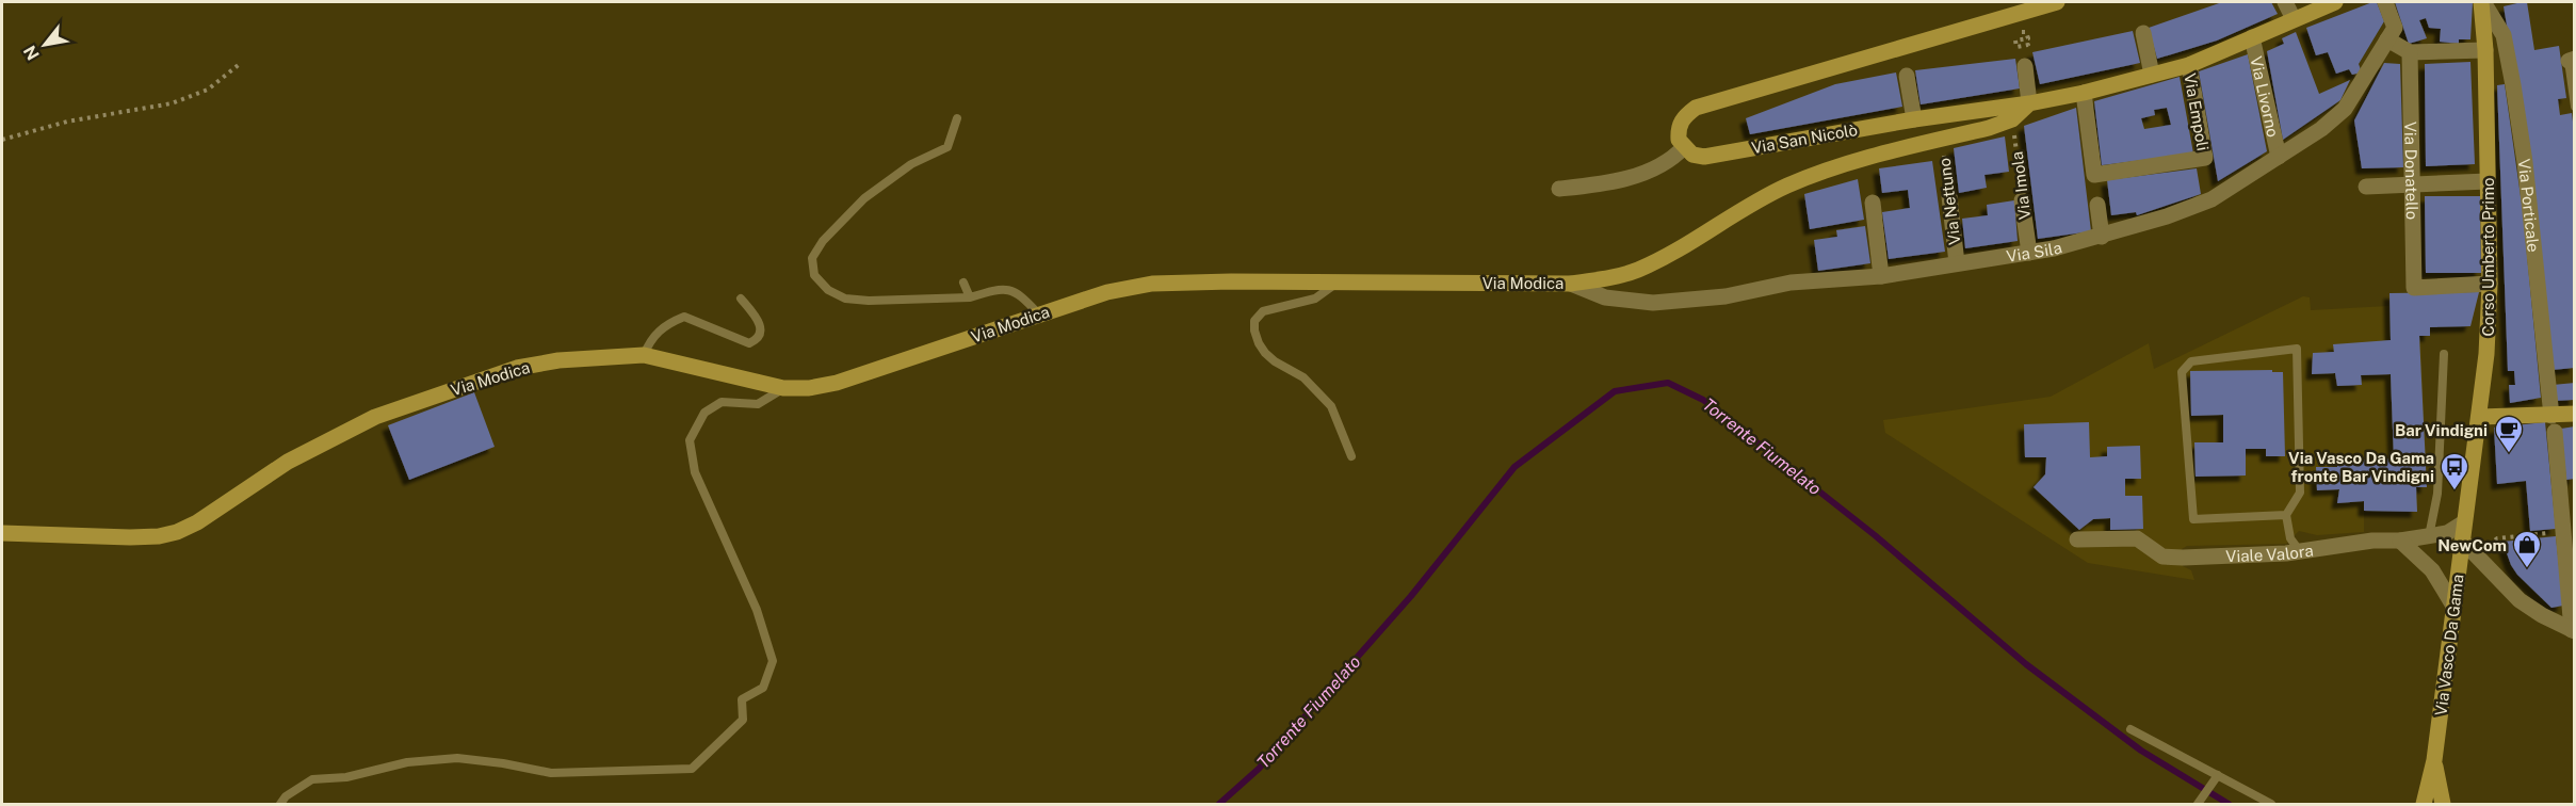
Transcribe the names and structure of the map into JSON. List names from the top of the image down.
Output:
{
  "streets": {
    "street": [
      "Via Livorno",
      "Via Empoli",
      "Via San Nicolò",
      "Via Donatello",
      "Via Imola",
      "Via Nettuno",
      "Via Porticale",
      "Via Sila",
      "Corso Umberto Primo",
      "Via Modica",
      "Viale Valora",
      "Via Vasco Da Gama"
    ]
  },
  "crossings": [
    ["Via Livorno", "Via San Nicolò"],
    ["Via Livorno", "Via Sila"],
    ["Via Empoli", "Via San Nicolò"],
    ["Via San Nicolò", "Via Modica"],
    ["Via Donatello", "Corso Umberto Primo"],
    ["Via Imola", "Via Sila"],
    ["Via Imola", "Via Modica"],
    ["Via Nettuno", "Via Sila"],
    ["Via Nettuno", "Via Modica"],
    ["Via Porticale", "Corso Umberto Primo"],
    ["Via Sila", "Via Modica"],
    ["Corso Umberto Primo", "Via Vasco Da Gama"],
    ["Viale Valora", "Via Vasco Da Gama"]
  ],
  "water": ["Torrente Fiumelato"],
  "places": {
    "cafe": ["Bar Vindigni"],
    "bus stop": ["Via Vasco Da Gama fronte Bar Vindigni"],
    "shop": ["NewCom"]
  },
  "north": "bottom left"
}
